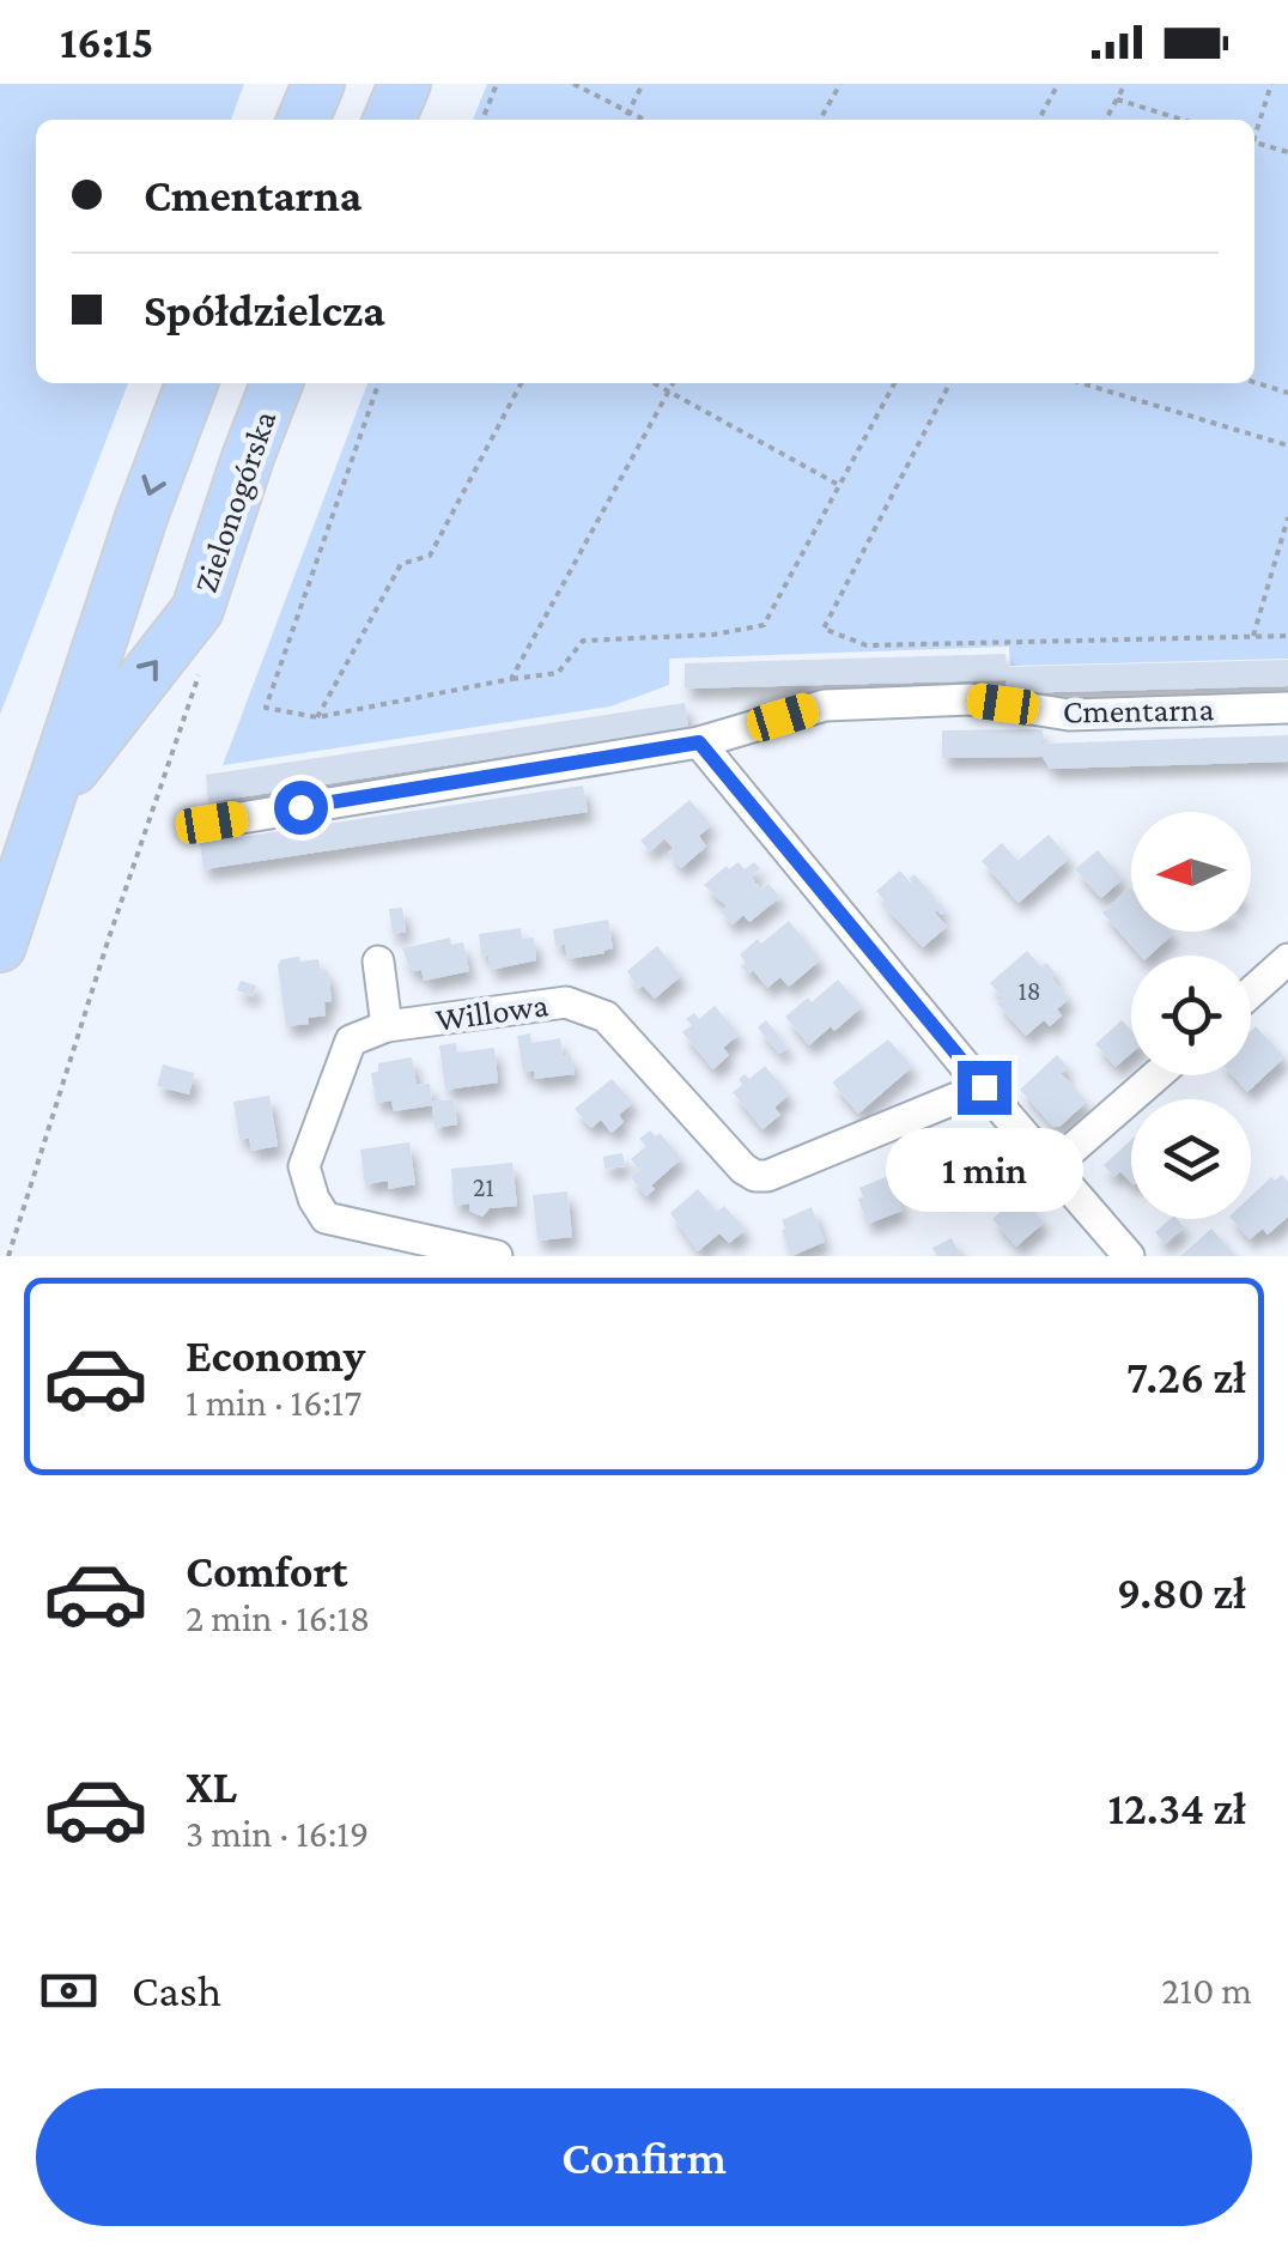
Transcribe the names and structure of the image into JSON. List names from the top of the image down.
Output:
{
  "streets": {
    "main road": ["Zielonogórska"],
    "street": ["Cmentarna", "Willowa"]
  },
  "house_numbers": ["18", "21"],
  "north": "left",
  "page": {
    "status": "16:15",
    "banner": ["Cmentarna", "Spółdzielcza"],
    "bubble": "1 min",
    "list": [
      {
        "name": "Economy",
        "note": "1 min · 16:17",
        "value": "7.26 zł"
      },
      {
        "name": "Comfort",
        "note": "2 min · 16:18",
        "value": "9.80 zł"
      },
      {
        "name": "XL",
        "note": "3 min · 16:19",
        "value": "12.34 zł"
      }
    ],
    "pay": ["Cash", "210 m"],
    "buttons": "Confirm"
  }
}
